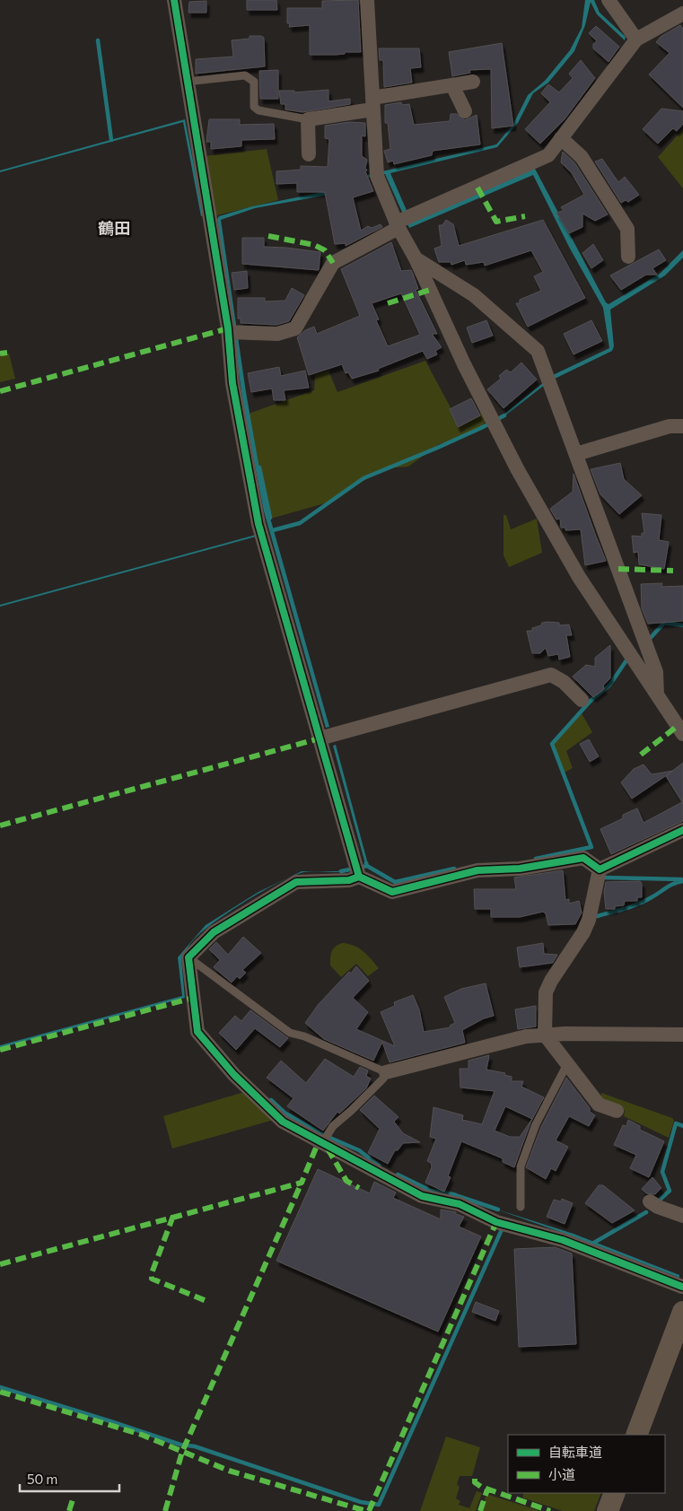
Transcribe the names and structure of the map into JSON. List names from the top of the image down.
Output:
{
  "districts": ["鶴田"],
  "legend": ["自転車道", "小道"],
  "scale_bar": "50 m"
}
